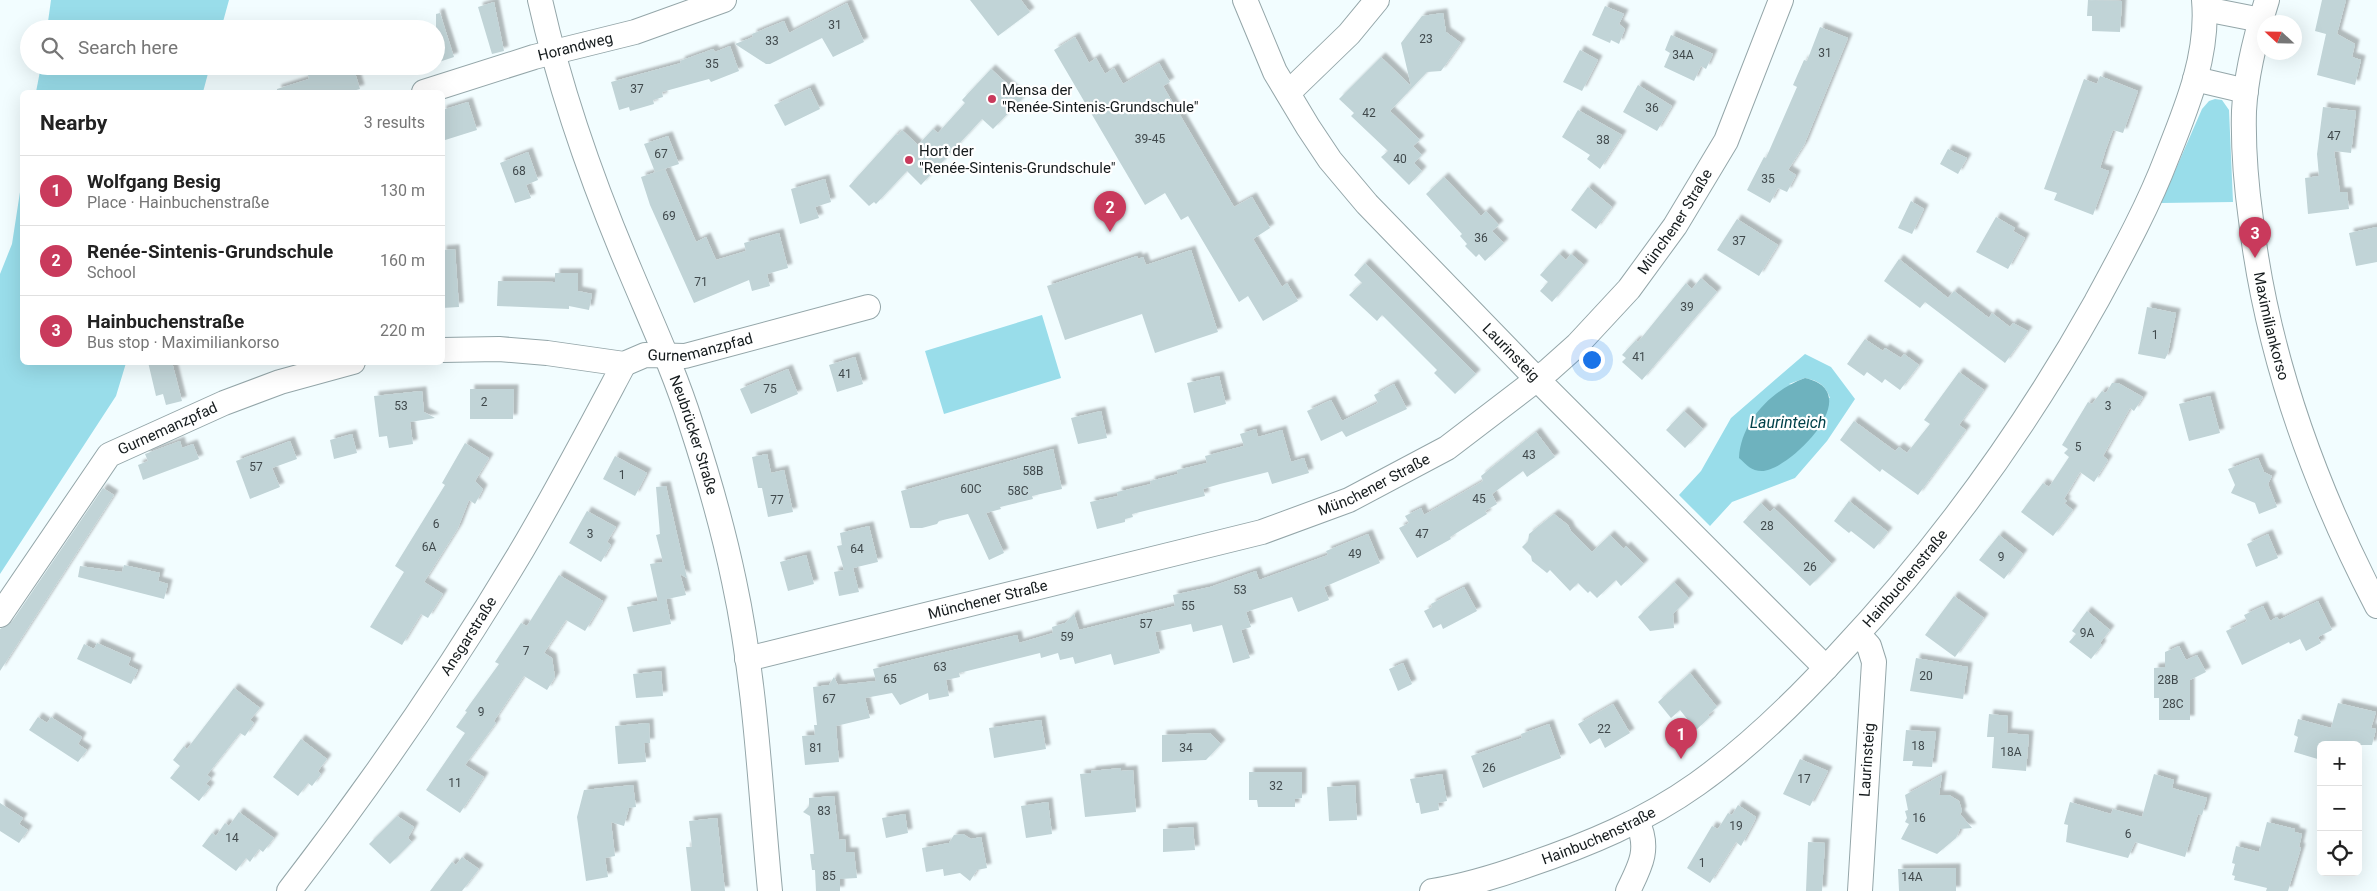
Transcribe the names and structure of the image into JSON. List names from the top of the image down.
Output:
{
  "streets": {
    "street": [
      "Horandweg",
      "Münchener Straße",
      "Maximiliankorso",
      "Gurnemanzpfad",
      "Laurinsteig",
      "Neubrücker Straße",
      "Hainbuchenstraße",
      "Ansgarstraße"
    ]
  },
  "crossings": [
    ["Horandweg", "Neubrücker Straße"],
    ["Münchener Straße", "Laurinsteig"],
    ["Münchener Straße", "Neubrücker Straße"],
    ["Gurnemanzpfad", "Neubrücker Straße"],
    ["Gurnemanzpfad", "Ansgarstraße"],
    ["Laurinsteig", "Hainbuchenstraße"]
  ],
  "water": ["Laurinteich"],
  "places": ["Mensa der \"Renée-Sintenis-Grundschule\"", "Hort der \"Renée-Sintenis-Grundschule\""],
  "house_numbers": [
    "31",
    "23",
    "33",
    "31",
    "34A",
    "35",
    "37",
    "36",
    "42",
    "47",
    "39-45",
    "38",
    "67",
    "40",
    "68",
    "35",
    "69",
    "36",
    "37",
    "71",
    "39",
    "1",
    "41",
    "41",
    "75",
    "2",
    "53",
    "3",
    "5",
    "43",
    "57",
    "58B",
    "1",
    "60C",
    "58C",
    "45",
    "77",
    "6",
    "28",
    "3",
    "47",
    "6A",
    "64",
    "49",
    "9",
    "26",
    "53",
    "55",
    "57",
    "9A",
    "59",
    "7",
    "63",
    "20",
    "65",
    "28B",
    "67",
    "28C",
    "9",
    "22",
    "18",
    "81",
    "34",
    "18A",
    "26",
    "17",
    "11",
    "32",
    "83",
    "16",
    "19",
    "6",
    "14",
    "1",
    "85",
    "14A"
  ],
  "north": "left",
  "page": {
    "search": "Search here",
    "heading": ["Nearby", "3 results"],
    "list": [
      {
        "mark": "1",
        "name": "Wolfgang Besig",
        "note": "Place · Hainbuchenstraße",
        "value": "130 m"
      },
      {
        "mark": "2",
        "name": "Renée-Sintenis-Grundschule",
        "note": "School",
        "value": "160 m"
      },
      {
        "mark": "3",
        "name": "Hainbuchenstraße",
        "note": "Bus stop · Maximiliankorso",
        "value": "220 m"
      }
    ],
    "pins": ["2", "3", "1"],
    "map_buttons": ["+", "−"]
  }
}
